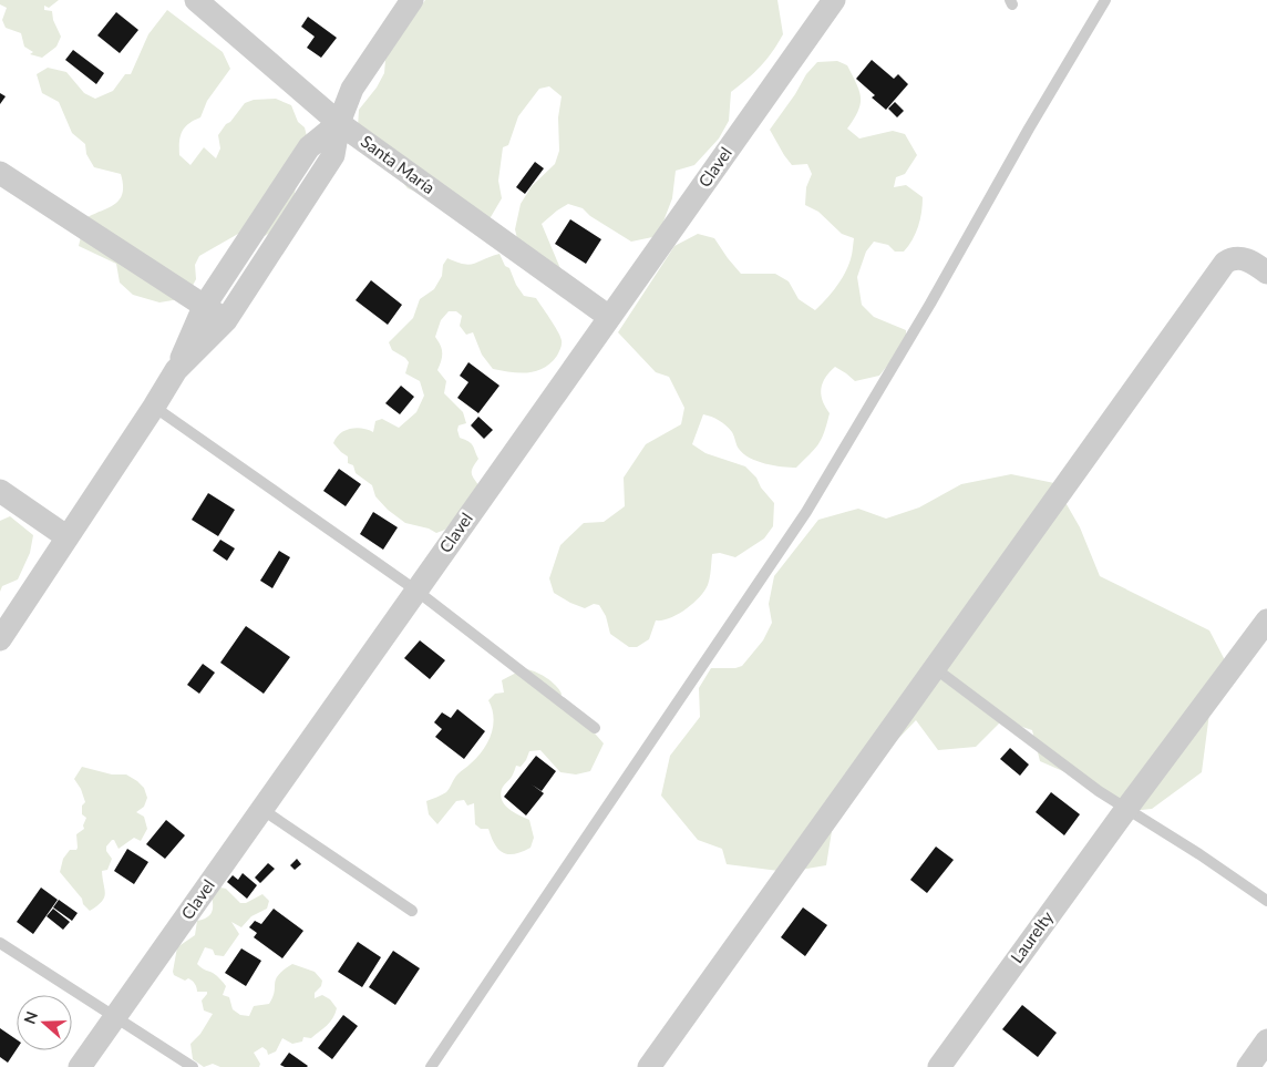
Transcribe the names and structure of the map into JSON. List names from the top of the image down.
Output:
{
  "streets": {
    "street": ["Santa María", "Clavel", "Laurelty"]
  },
  "crossings": [
    ["Santa María", "Clavel"]
  ],
  "north": "left"
}
